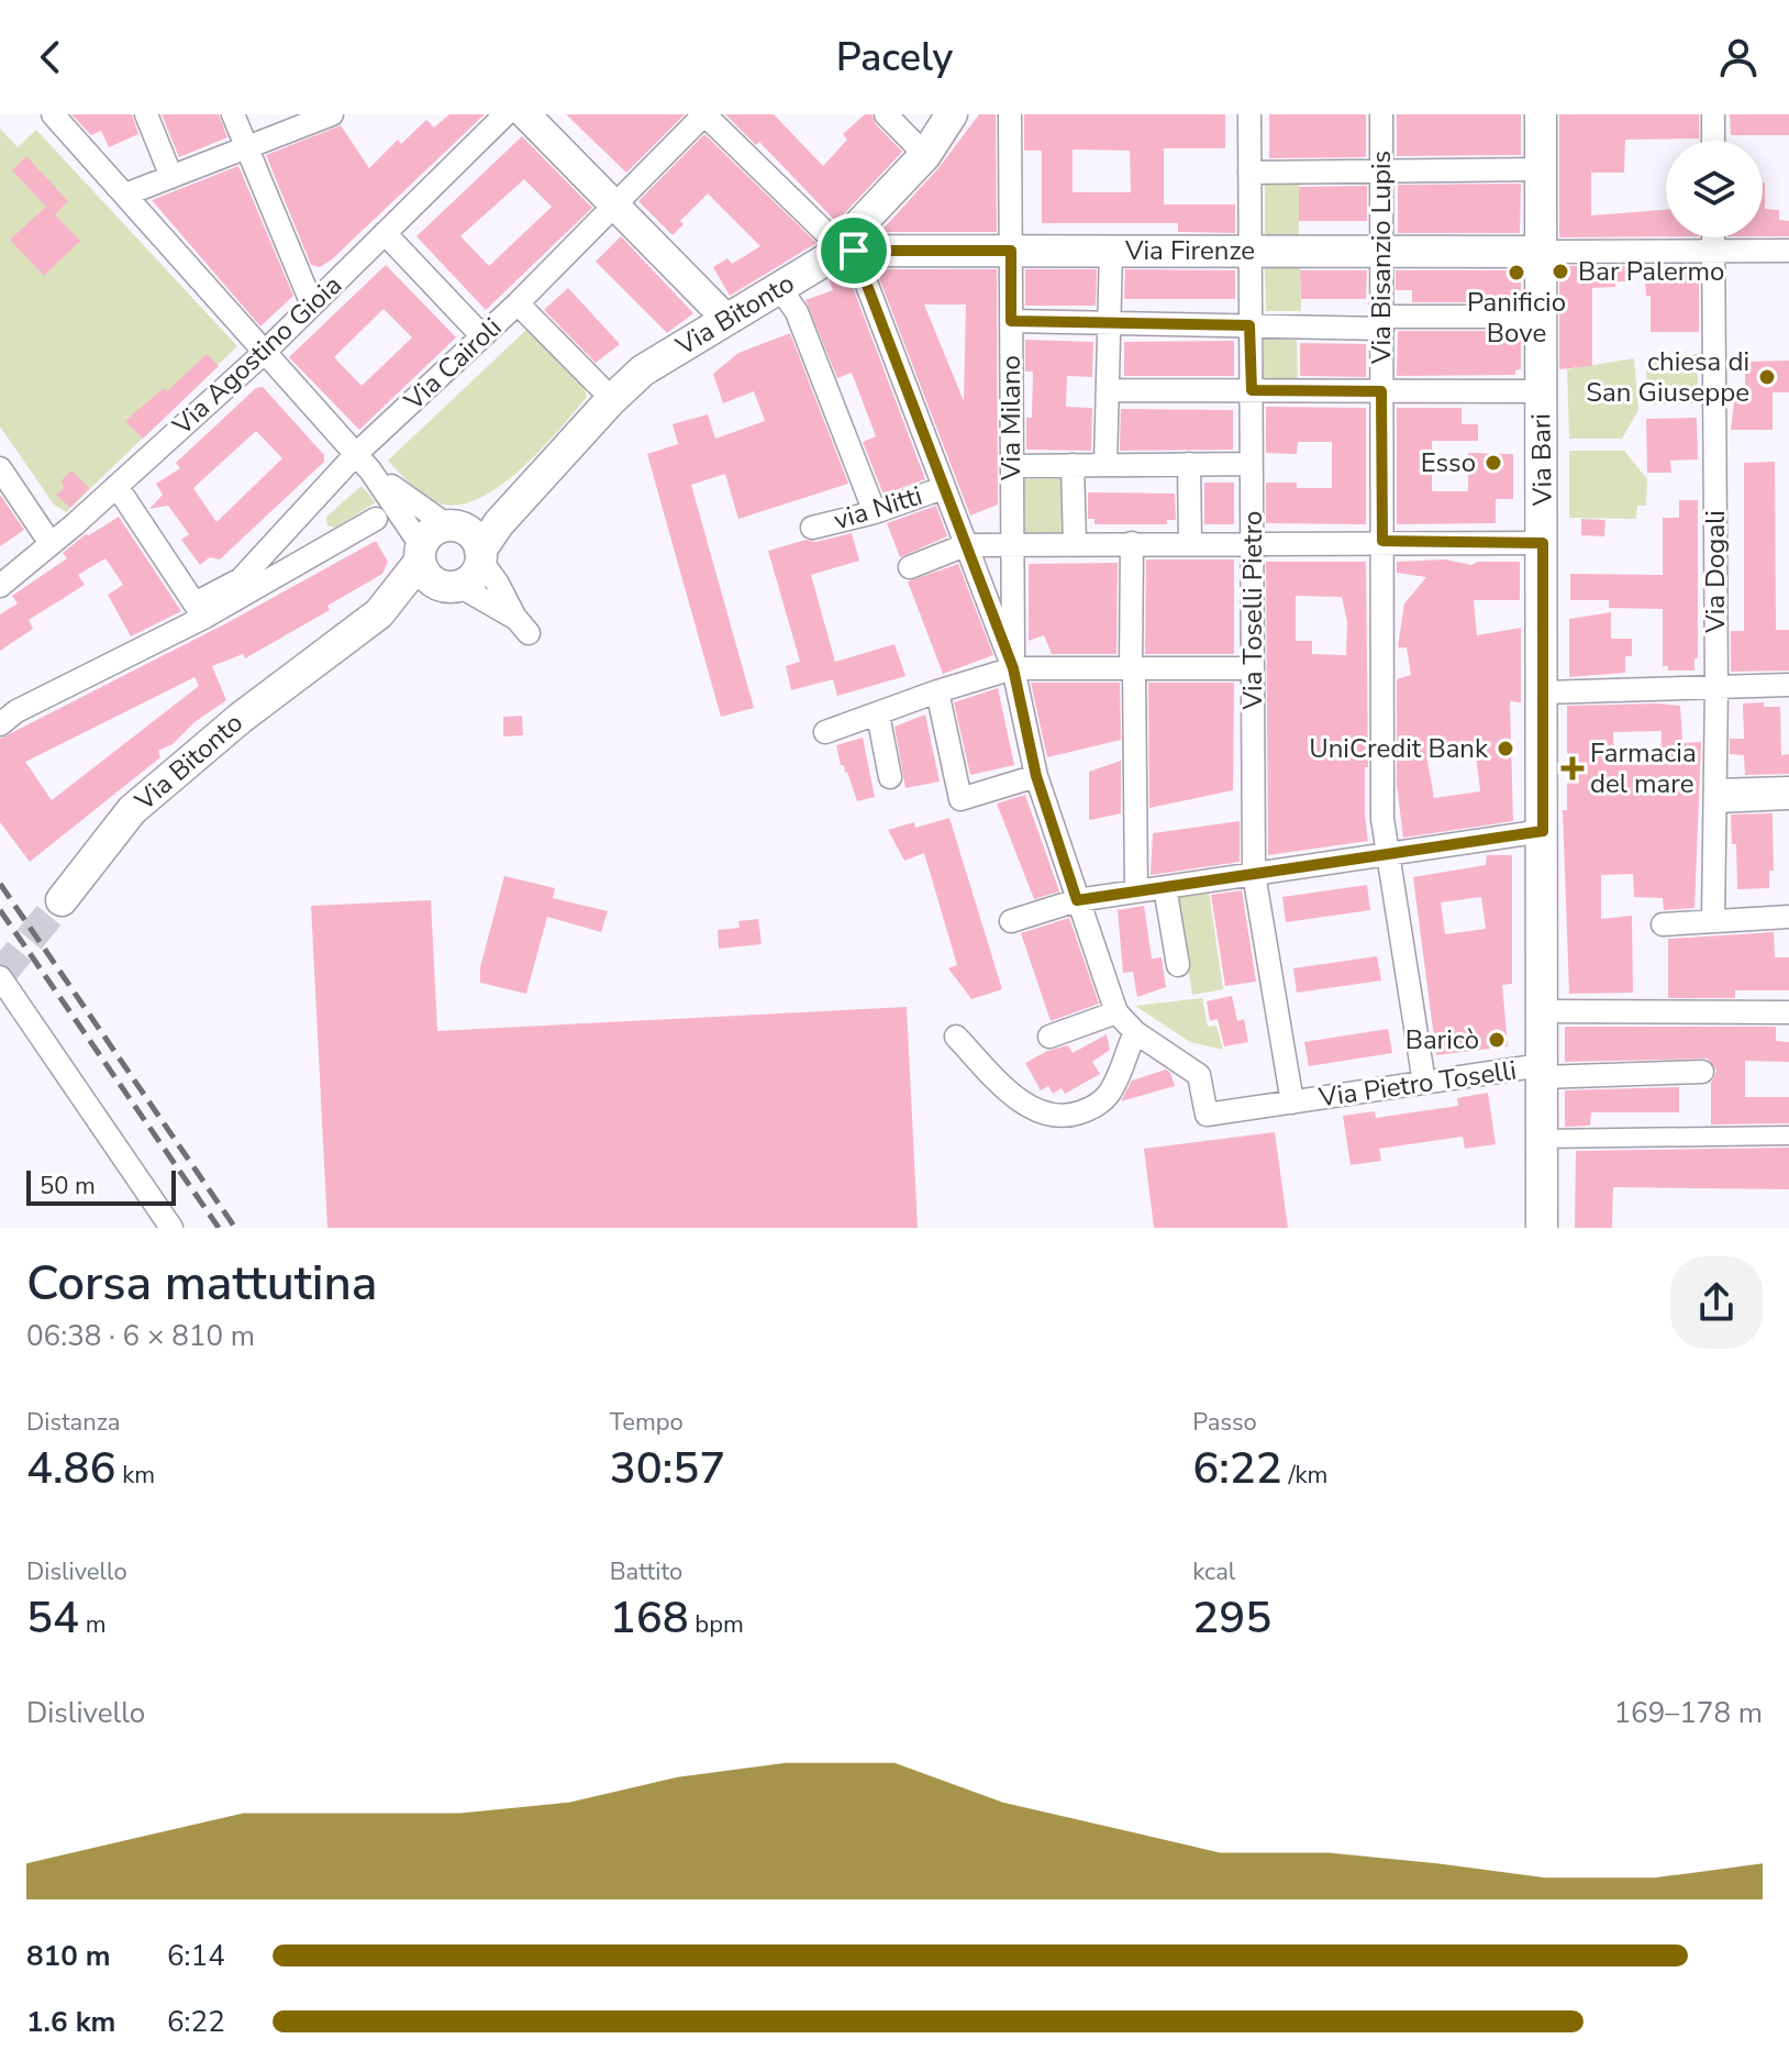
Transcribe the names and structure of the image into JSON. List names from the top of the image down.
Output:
{
  "streets": {
    "main road": ["Via Firenze", "Via Bitonto", "Via Bari"],
    "street": [
      "Via Bisanzio Lupis",
      "Via Agostino Gioia",
      "Via Cairoli",
      "Via Milano",
      "via Nitti",
      "Via Dogali",
      "Via Toselli Pietro",
      "Via Pietro Toselli"
    ]
  },
  "crossings": [
    ["Via Firenze", "Via Bisanzio Lupis"],
    ["Via Firenze", "Via Bitonto"],
    ["Via Firenze", "Via Milano"],
    ["Via Firenze", "Via Bari"],
    ["Via Firenze", "Via Toselli Pietro"],
    ["Via Bisanzio Lupis", "Via Pietro Toselli"],
    ["Via Bari", "Via Pietro Toselli"],
    ["Via Toselli Pietro", "Via Pietro Toselli"]
  ],
  "places": {
    "other": [
      "Bar Palermo",
      "Panificio Bove",
      "chiesa di San Giuseppe",
      "Esso",
      "UniCredit Bank",
      "Baricò"
    ],
    "health": ["Farmacia del mare"]
  },
  "scale_bar": "50 m",
  "page": {
    "header": "Pacely",
    "scale": "50 m",
    "heading": ["Corsa mattutina", "06:38 · 6 × 810 m"],
    "stats": [
      ["Distanza", "4.86 km"],
      ["Tempo", "30:57"],
      ["Passo", "6:22 /km"],
      ["Dislivello", "54 m"],
      ["Battito", "168 bpm"],
      ["kcal", "295"]
    ],
    "chart": ["Dislivello", "169–178 m"],
    "list": [
      {
        "name": "810 m",
        "note": "6:14"
      },
      {
        "name": "1.6 km",
        "note": "6:22"
      }
    ]
  }
}
